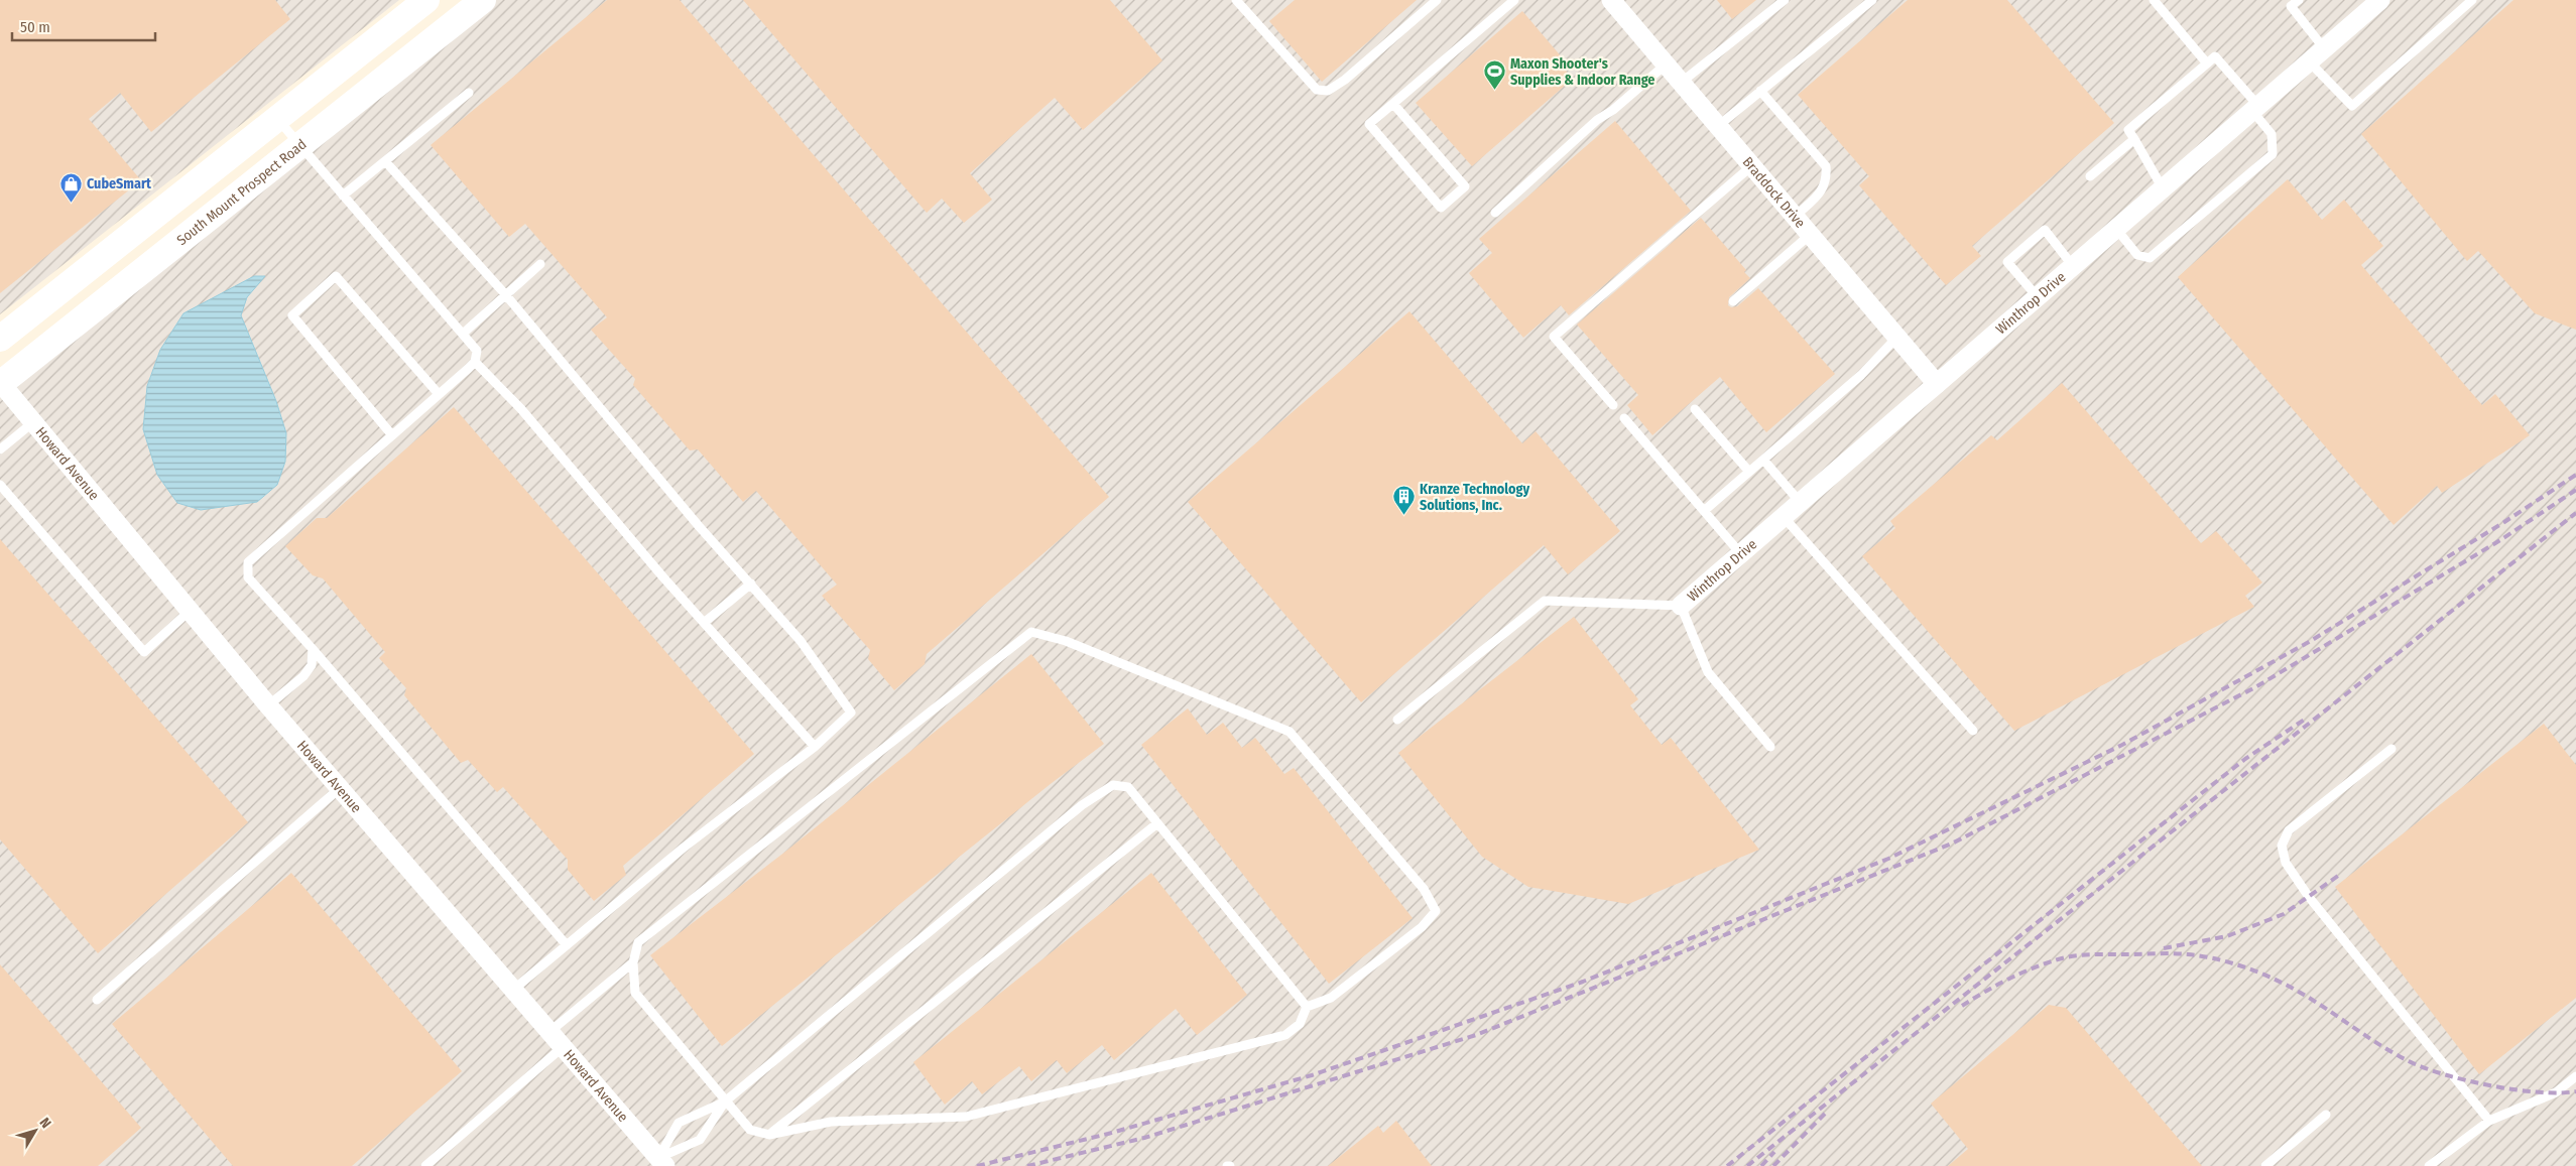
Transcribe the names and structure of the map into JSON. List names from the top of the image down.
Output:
{
  "streets": {
    "main road": ["South Mount Prospect Road"],
    "street": ["Braddock Drive", "Winthrop Drive", "Howard Avenue"]
  },
  "crossings": [
    ["South Mount Prospect Road", "Howard Avenue"],
    ["Braddock Drive", "Winthrop Drive"]
  ],
  "places": {
    "sports": ["Maxon Shooter's Supplies & Indoor Range"],
    "shop": ["CubeSmart"],
    "building": ["Kranze Technology Solutions, Inc."]
  },
  "scale_bar": "50 m",
  "north": "top right"
}
